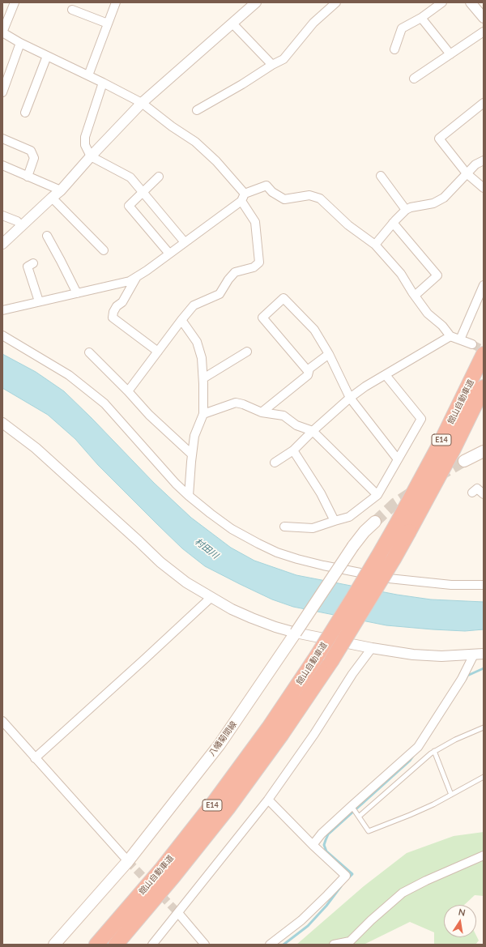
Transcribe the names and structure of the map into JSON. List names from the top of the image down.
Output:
{
  "streets": {
    "highway": ["館山自動車道", "E14"],
    "main road": ["八幡菊間線"]
  },
  "water": ["村田川"],
  "north": "top"
}
